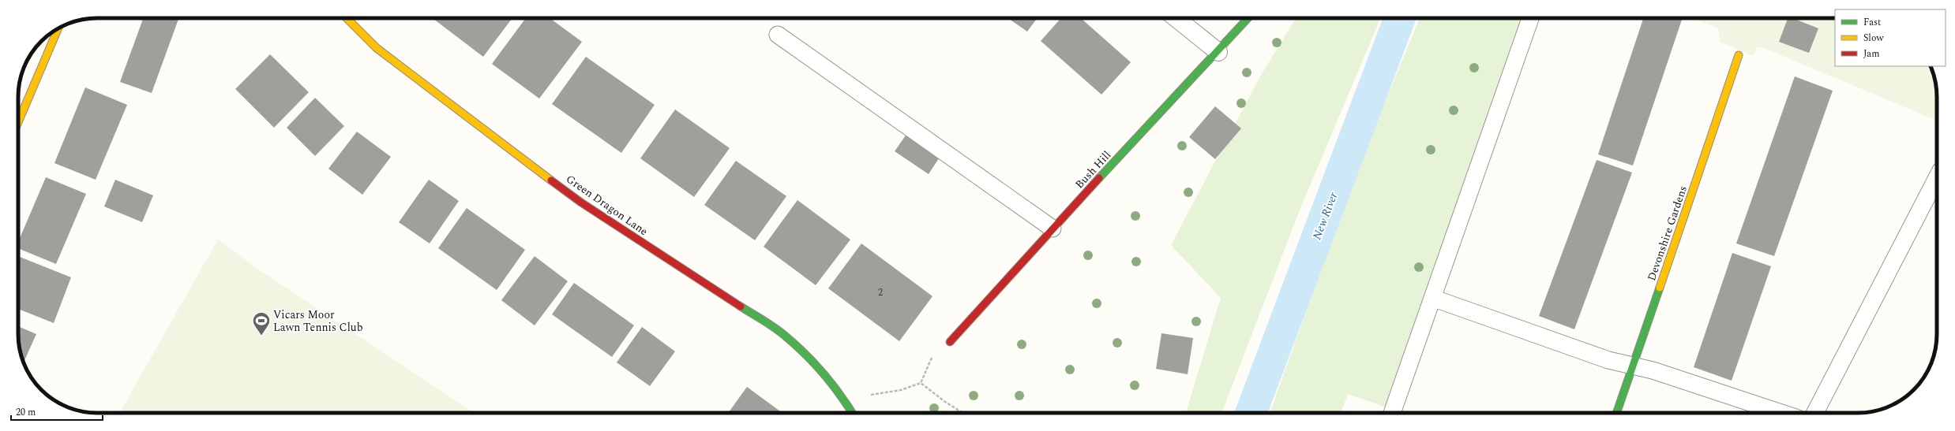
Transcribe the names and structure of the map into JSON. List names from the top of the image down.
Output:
{
  "streets": {
    "street": ["Bush Hill", "Green Dragon Lane", "Devonshire Gardens"]
  },
  "water": ["New River"],
  "places": {
    "sports": ["Vicars Moor Lawn Tennis Club"]
  },
  "house_numbers": ["2"],
  "legend": ["Fast", "Slow", "Jam"],
  "scale_bar": "20 m"
}
